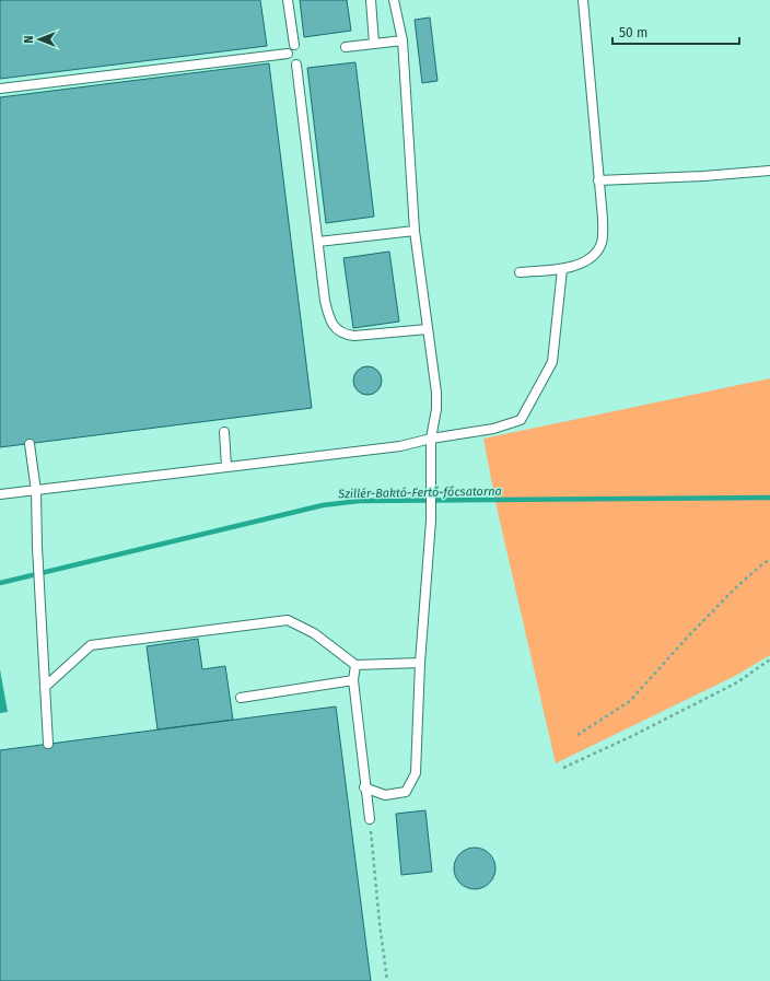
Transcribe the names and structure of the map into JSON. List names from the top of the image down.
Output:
{
  "water": ["Szillér-Baktó-Fertő-főcsatorna"],
  "scale_bar": "50 m",
  "north": "left"
}
